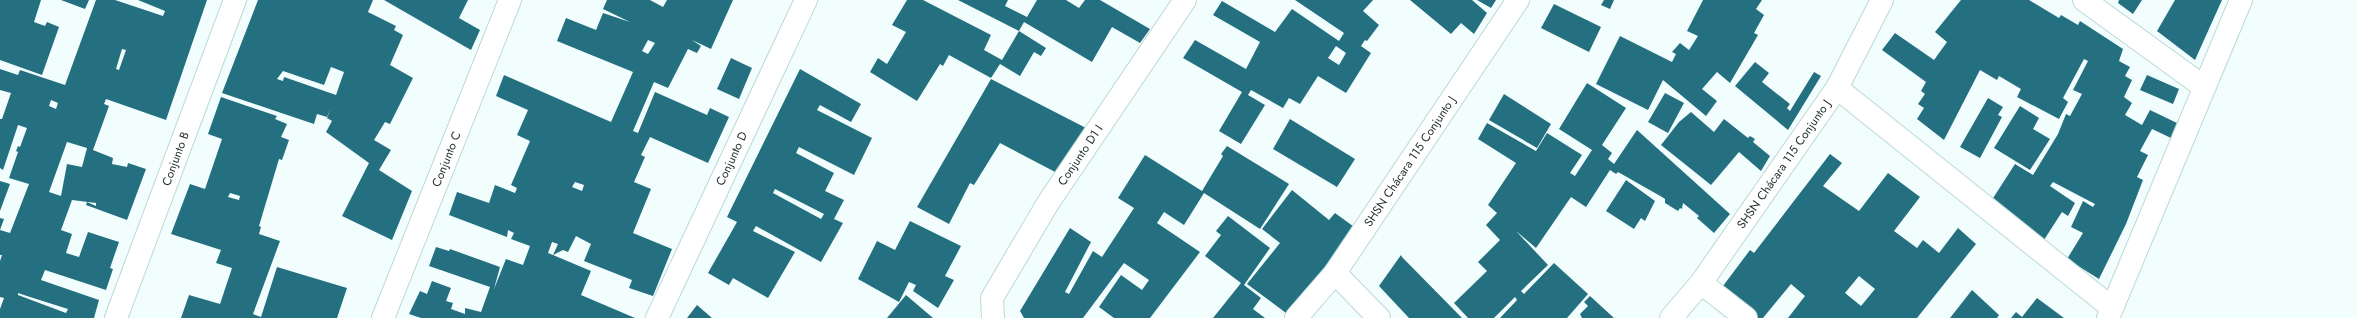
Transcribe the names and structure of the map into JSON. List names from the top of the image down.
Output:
{
  "streets": {
    "street": [
      "Conjunto D1 I",
      "Conjunto B",
      "Conjunto C",
      "Conjunto D",
      "SHSN Chácara 115 Conjunto J"
    ]
  }
}
